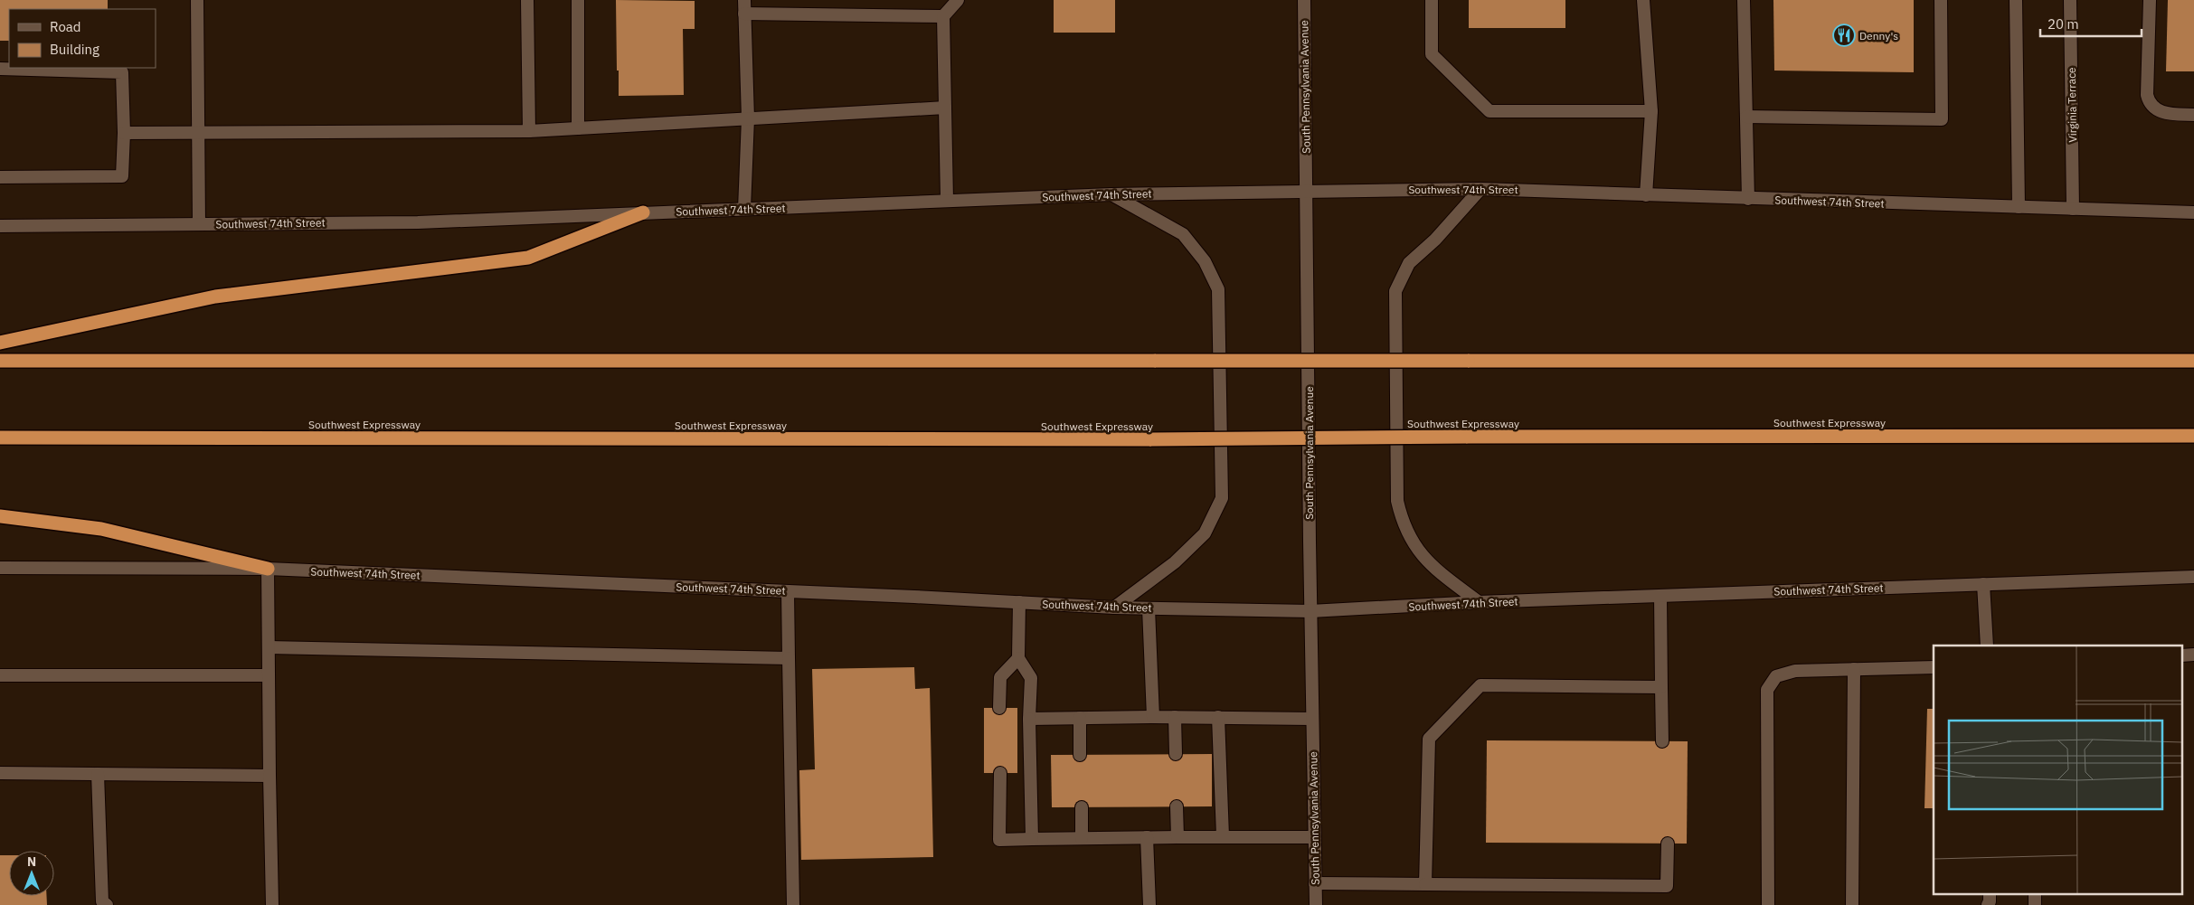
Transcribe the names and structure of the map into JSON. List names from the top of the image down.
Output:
{
  "streets": {
    "highway": ["Southwest Expressway"],
    "main road": ["South Pennsylvania Avenue", "Virginia Terrace", "Southwest 74th Street"]
  },
  "crossings": [
    ["South Pennsylvania Avenue", "Southwest 74th Street"],
    ["Virginia Terrace", "Southwest 74th Street"]
  ],
  "places": {
    "restaurant": ["Denny's"]
  },
  "legend": ["Road", "Building"],
  "scale_bar": "20 m",
  "north": "top"
}
